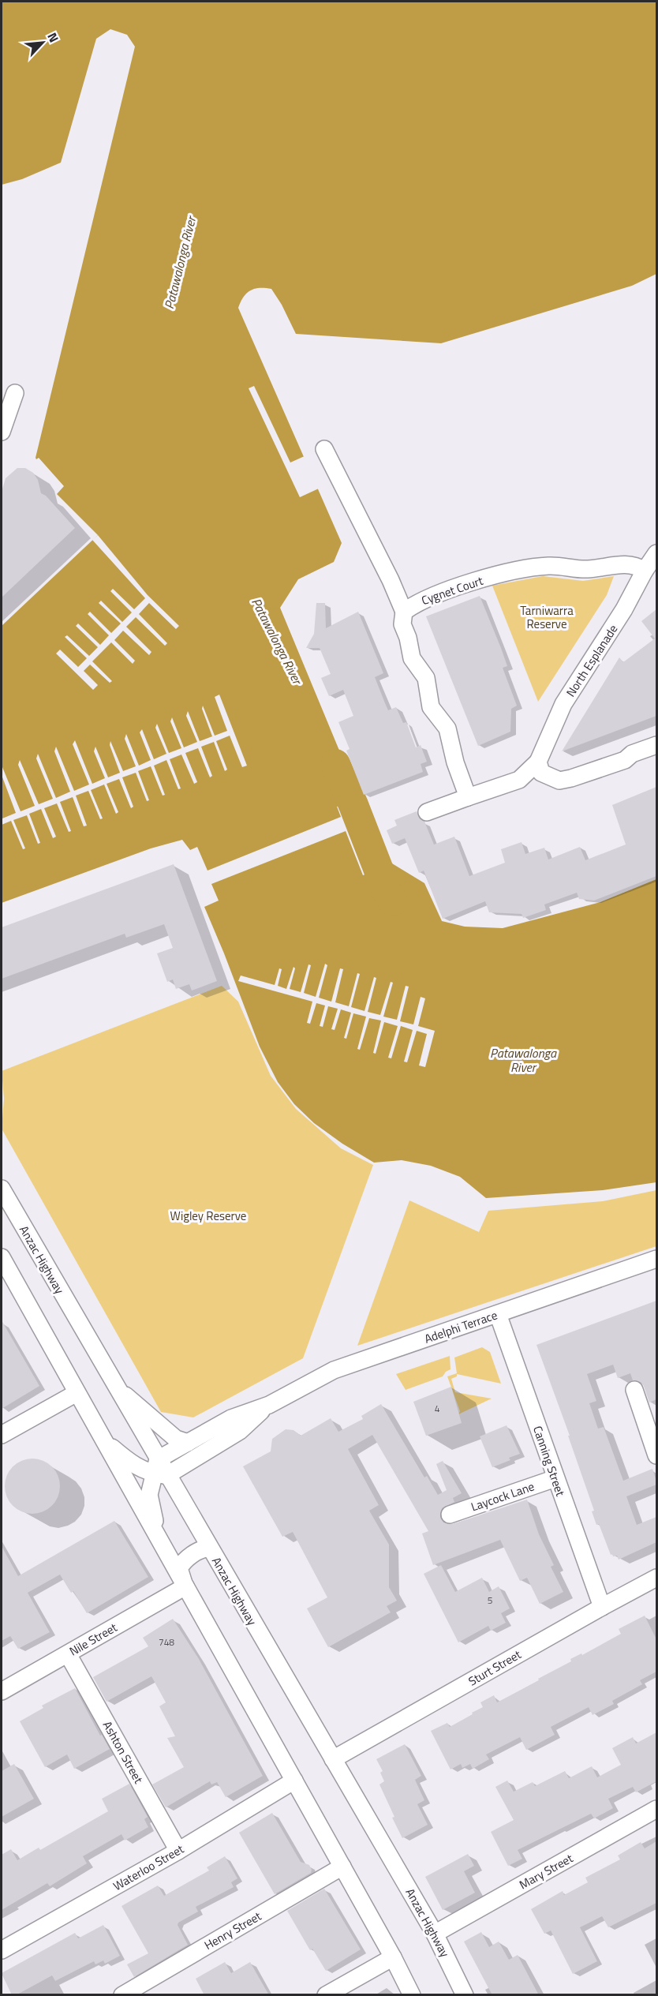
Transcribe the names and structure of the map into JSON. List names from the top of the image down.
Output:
{
  "streets": {
    "street": [
      "Cygnet Court",
      "North Esplanade",
      "Anzac Highway",
      "Adelphi Terrace",
      "Canning Street",
      "Laycock Lane",
      "Nile Street",
      "Sturt Street",
      "Ashton Street",
      "Waterloo Street",
      "Mary Street",
      "Henry Street"
    ]
  },
  "crossings": [
    ["Cygnet Court", "North Esplanade"],
    ["Anzac Highway", "Adelphi Terrace"],
    ["Anzac Highway", "Sturt Street"],
    ["Anzac Highway", "Mary Street"],
    ["Adelphi Terrace", "Canning Street"],
    ["Canning Street", "Laycock Lane"],
    ["Canning Street", "Sturt Street"],
    ["Nile Street", "Ashton Street"],
    ["Ashton Street", "Waterloo Street"]
  ],
  "water": ["Patawalonga River"],
  "parks": ["Tarniwarra Reserve", "Wigley Reserve"],
  "house_numbers": ["4", "5", "748"],
  "north": "top right"
}
